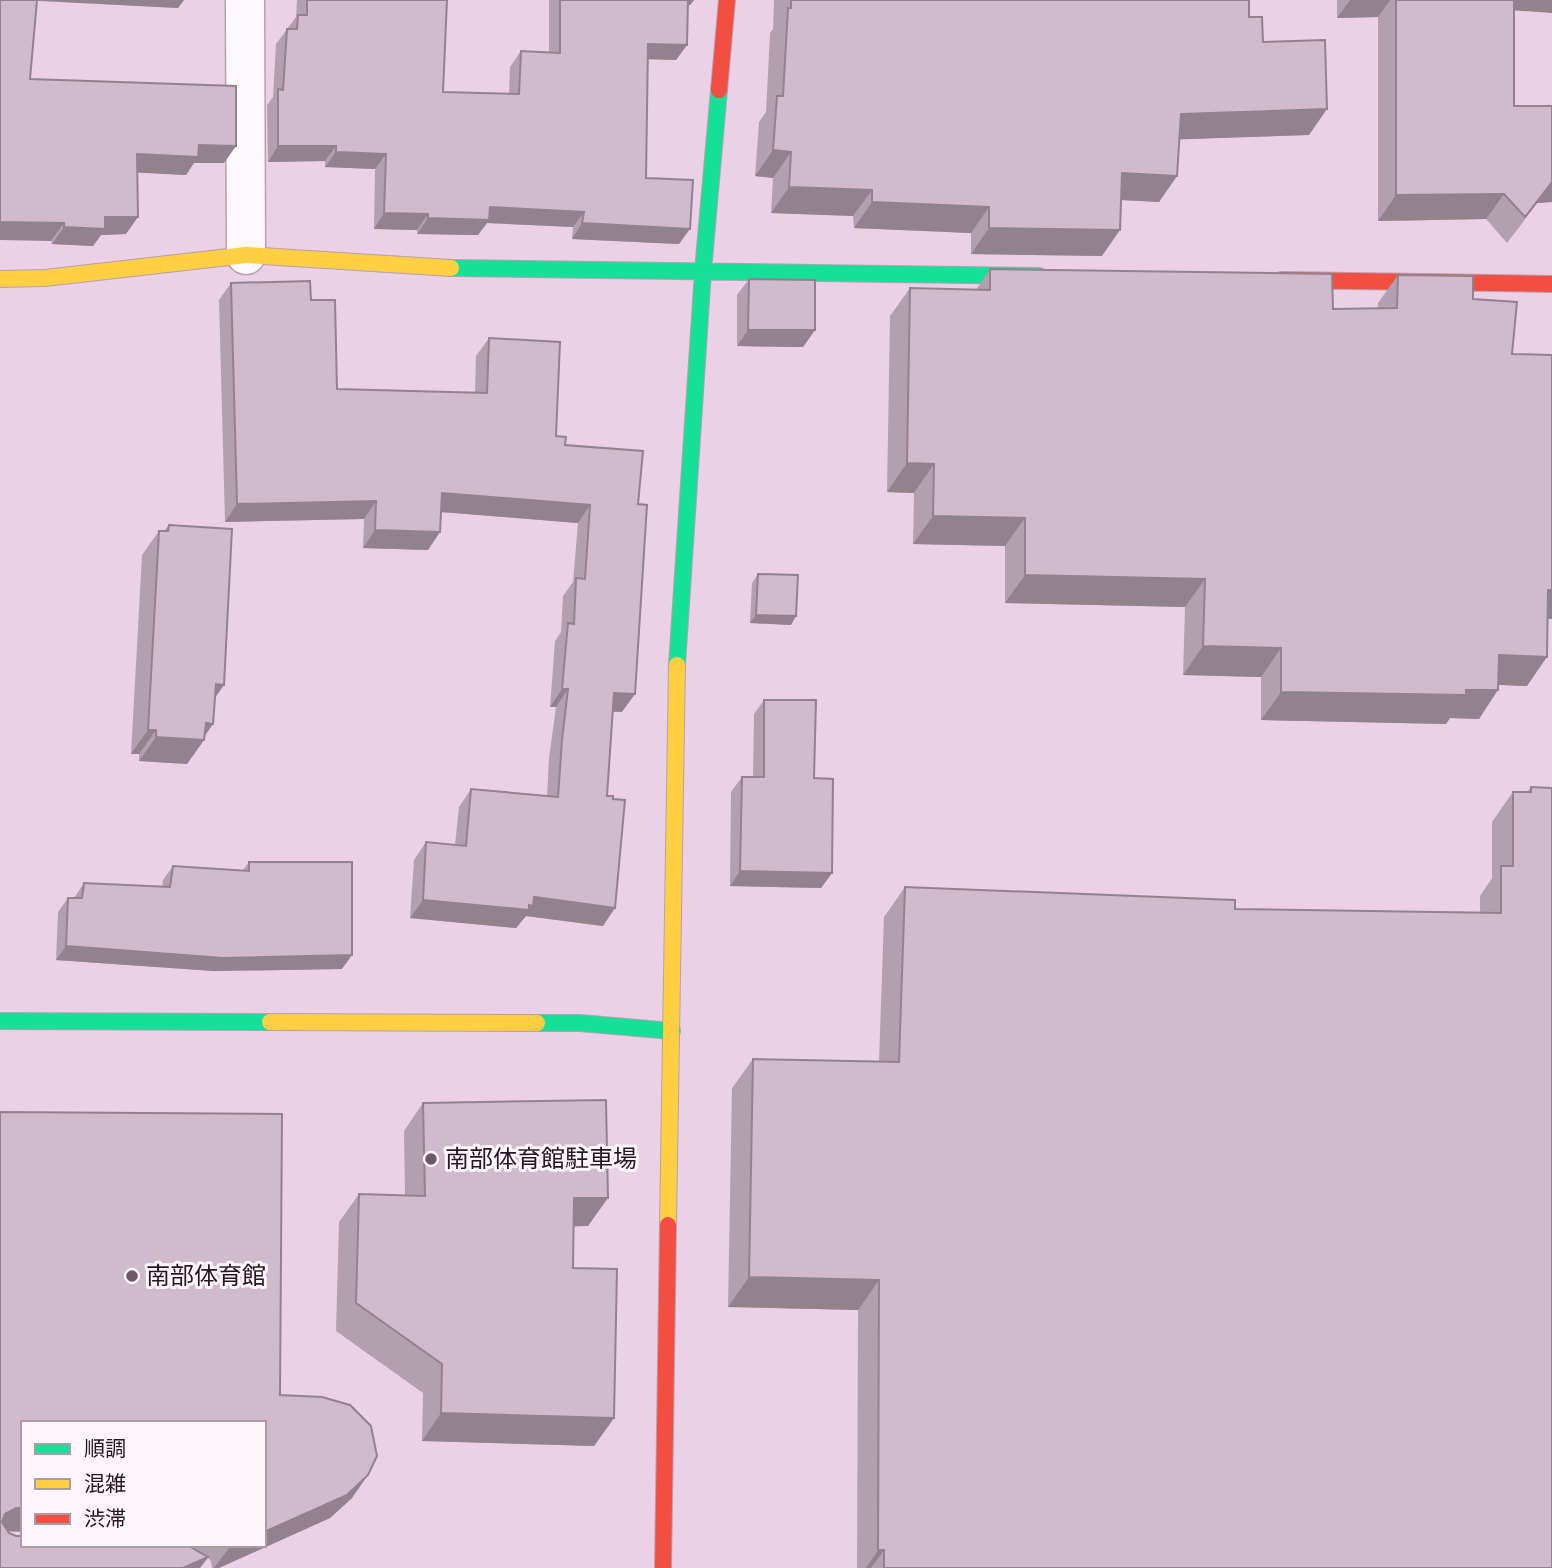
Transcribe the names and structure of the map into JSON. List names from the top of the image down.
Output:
{
  "places": ["南部体育館駐車場", "南部体育館"],
  "legend": ["順調", "混雑", "渋滞"]
}
